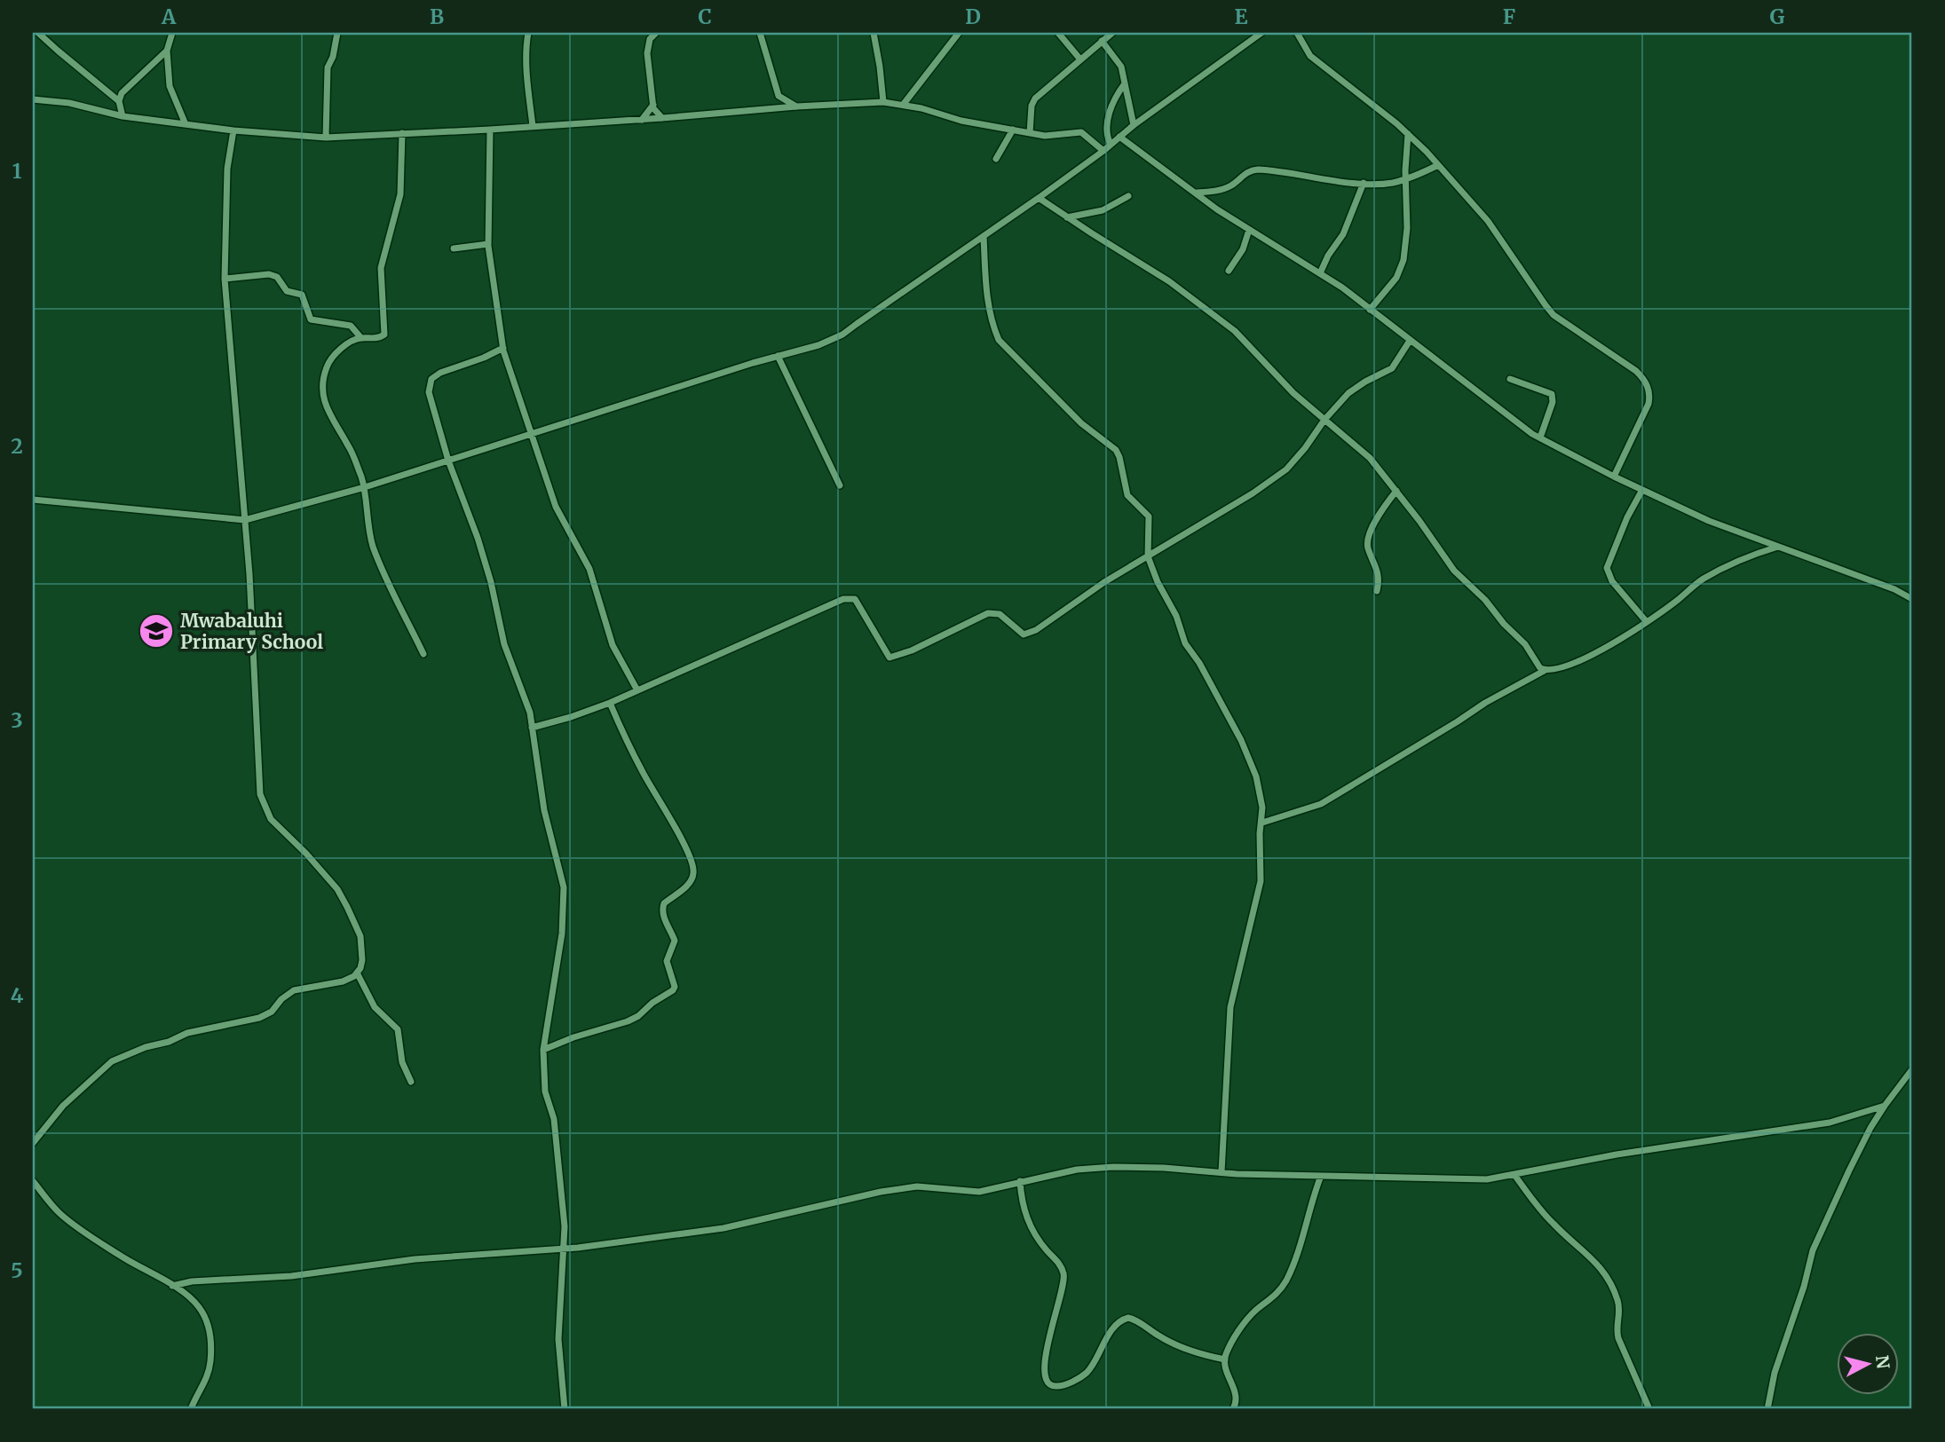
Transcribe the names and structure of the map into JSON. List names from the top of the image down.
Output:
{
  "places": {
    "school or university": ["Mwabaluhi Primary School"]
  },
  "north": "right",
  "grid": {
    "columns": [
      "A",
      "B",
      "C",
      "D",
      "E",
      "F",
      "G"
    ],
    "rows": [
      "1",
      "2",
      "3",
      "4",
      "5"
    ]
  }
}
